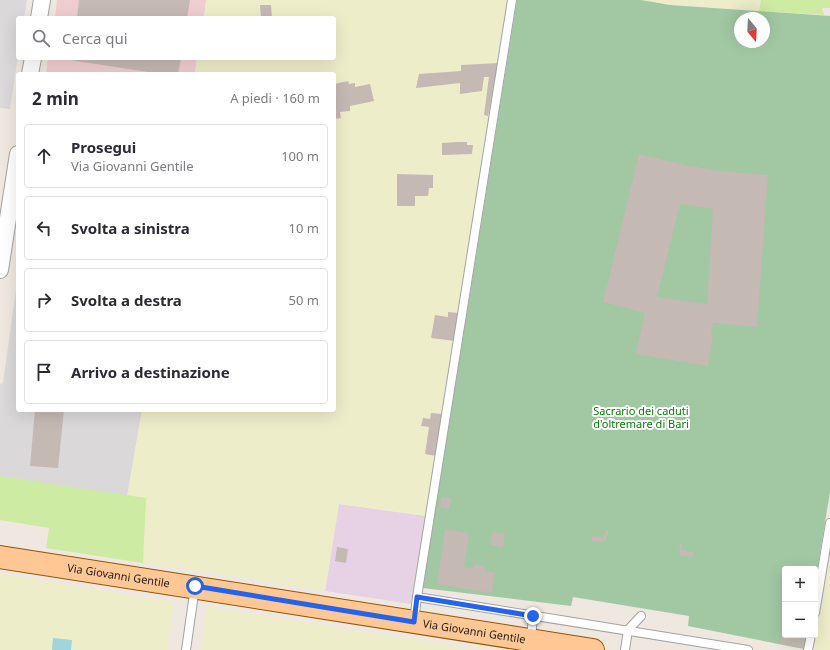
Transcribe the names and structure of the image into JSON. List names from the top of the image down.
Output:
{
  "streets": {
    "main road": ["Via Giovanni Gentile"]
  },
  "parks": ["Sacrario dei caduti d'oltremare di Bari"],
  "north": "bottom",
  "page": {
    "search": "Cerca qui",
    "heading": ["2 min", "A piedi · 160 m"],
    "list": [
      ["Prosegui", "Via Giovanni Gentile", "100 m"],
      ["Svolta a sinistra", "10 m"],
      ["Svolta a destra", "50 m"],
      "Arrivo a destinazione"
    ],
    "map_buttons": ["+", "−"]
  }
}
